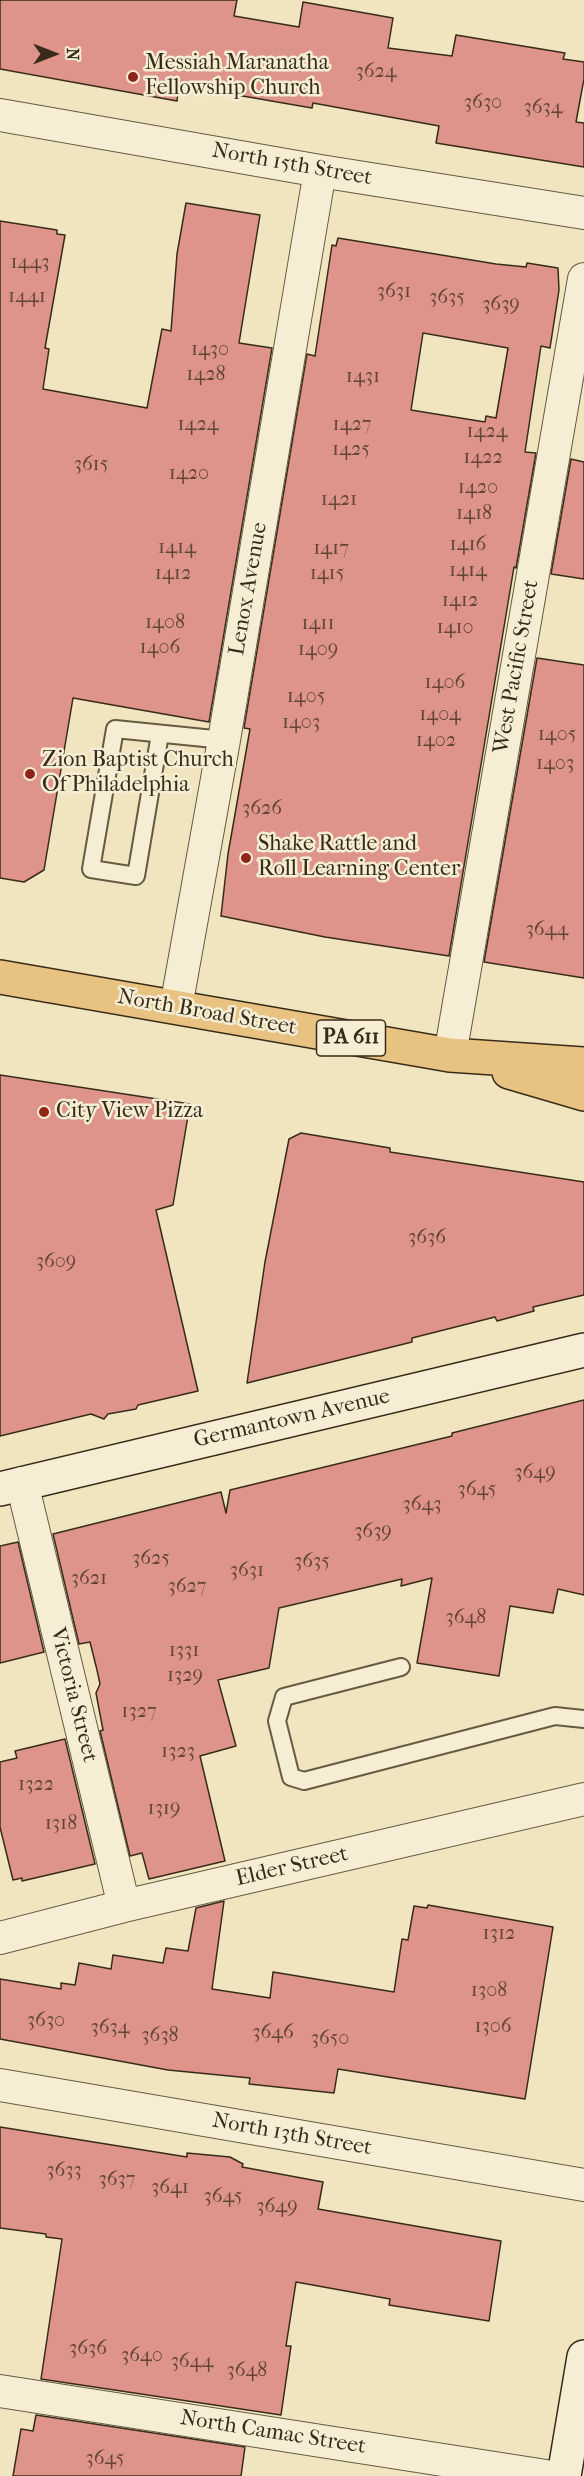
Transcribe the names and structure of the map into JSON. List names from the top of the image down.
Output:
{
  "streets": {
    "main road": ["North Broad Street", "PA 611"],
    "street": [
      "North 15th Street",
      "Lenox Avenue",
      "West Pacific Street",
      "Germantown Avenue",
      "Victoria Street",
      "Elder Street",
      "North 13th Street",
      "North Camac Street"
    ]
  },
  "crossings": [
    ["North 15th Street", "Lenox Avenue"],
    ["Lenox Avenue", "North Broad Street"],
    ["West Pacific Street", "North Broad Street"],
    ["Germantown Avenue", "Victoria Street"],
    ["Victoria Street", "Elder Street"]
  ],
  "places": [
    "Messiah Maranatha Fellowship Church",
    "Zion Baptist Church Of Philadelphia",
    "Shake Rattle and Roll Learning Center",
    "City View Pizza"
  ],
  "house_numbers": [
    "3624",
    "3630",
    "3634",
    "1443",
    "3631",
    "1441",
    "3635",
    "3639",
    "1430",
    "1428",
    "1431",
    "1424",
    "1427",
    "1424",
    "1425",
    "1422",
    "3615",
    "1420",
    "1420",
    "1421",
    "1418",
    "1416",
    "1414",
    "1417",
    "1414",
    "1412",
    "1415",
    "1412",
    "1408",
    "1411",
    "1410",
    "1406",
    "1409",
    "1406",
    "1405",
    "1404",
    "1403",
    "1405",
    "1402",
    "1403",
    "3626",
    "3644",
    "3636",
    "3609",
    "3649",
    "3645",
    "3643",
    "3639",
    "3625",
    "3635",
    "3631",
    "3621",
    "3627",
    "3648",
    "1331",
    "1329",
    "1327",
    "1323",
    "1322",
    "1319",
    "1318",
    "1312",
    "1308",
    "3630",
    "1306",
    "3634",
    "3646",
    "3638",
    "3650",
    "3633",
    "3637",
    "3641",
    "3645",
    "3649",
    "3636",
    "3640",
    "3644",
    "3648",
    "3645"
  ],
  "north": "right"
}
